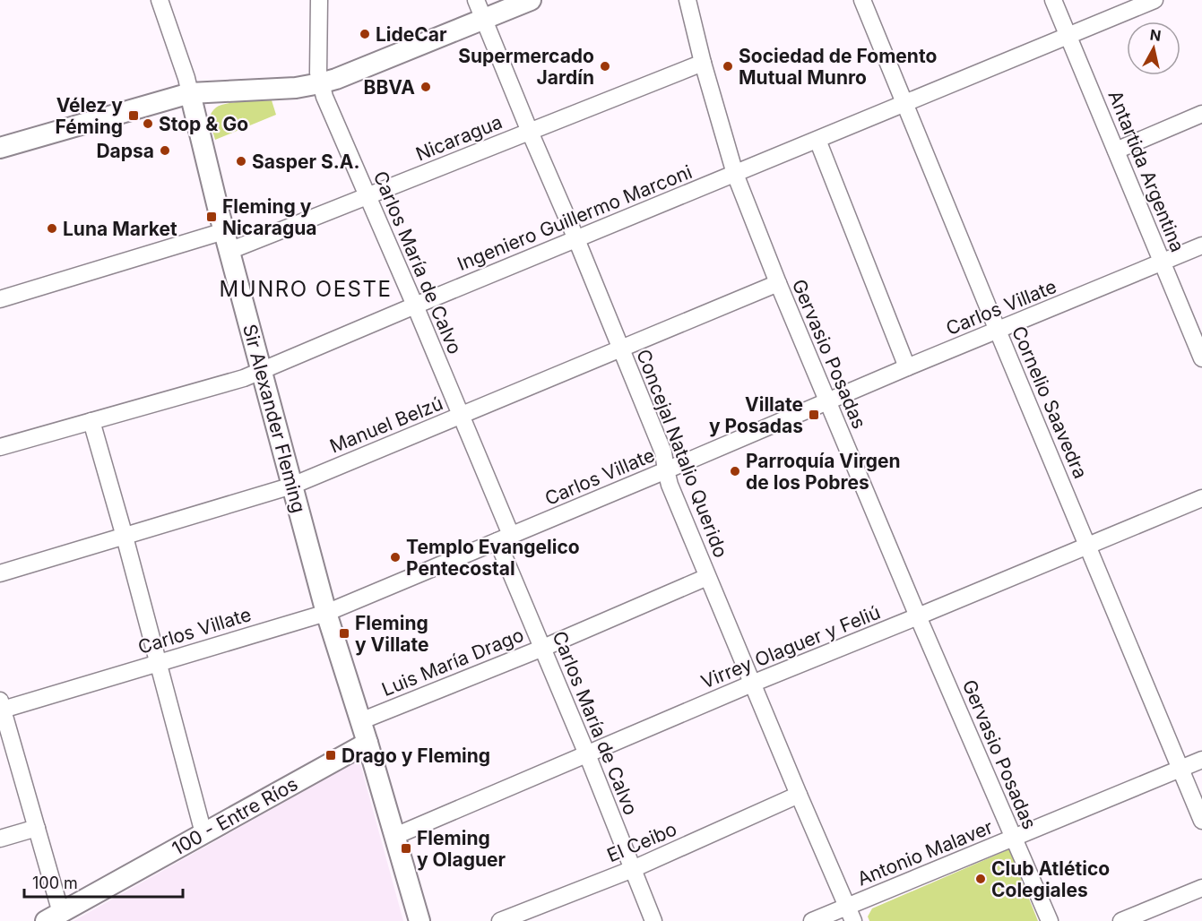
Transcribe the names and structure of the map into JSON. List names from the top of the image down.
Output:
{
  "streets": {
    "main road": ["Sir Alexander Fleming", "100 - Entre Ríos"],
    "street": [
      "Nicaragua",
      "Antartida Argentina",
      "Ingeniero Guillermo Marconi",
      "Carlos María de Calvo",
      "Carlos Villate",
      "Gervasio Posadas",
      "Cornelio Saavedra",
      "Manuel Belzú",
      "Concejal Natalio Querido",
      "Virrey Olaguer y Feliú",
      "Luis María Drago",
      "El Ceibo",
      "Antonio Malaver"
    ]
  },
  "crossings": [
    ["Nicaragua", "Carlos María de Calvo"],
    ["Nicaragua", "Gervasio Posadas"],
    ["Nicaragua", "Sir Alexander Fleming"],
    ["Nicaragua", "Concejal Natalio Querido"],
    ["Antartida Argentina", "Ingeniero Guillermo Marconi"],
    ["Antartida Argentina", "Carlos Villate"],
    ["Ingeniero Guillermo Marconi", "Carlos María de Calvo"],
    ["Ingeniero Guillermo Marconi", "Gervasio Posadas"],
    ["Ingeniero Guillermo Marconi", "Cornelio Saavedra"],
    ["Ingeniero Guillermo Marconi", "Sir Alexander Fleming"],
    ["Ingeniero Guillermo Marconi", "Concejal Natalio Querido"],
    ["Carlos María de Calvo", "Carlos Villate"],
    ["Carlos María de Calvo", "Manuel Belzú"],
    ["Carlos María de Calvo", "Virrey Olaguer y Feliú"],
    ["Carlos María de Calvo", "Luis María Drago"],
    ["Carlos María de Calvo", "El Ceibo"],
    ["Carlos Villate", "Gervasio Posadas"],
    ["Carlos Villate", "Cornelio Saavedra"],
    ["Carlos Villate", "Sir Alexander Fleming"],
    ["Carlos Villate", "Concejal Natalio Querido"],
    ["Gervasio Posadas", "Manuel Belzú"],
    ["Gervasio Posadas", "Virrey Olaguer y Feliú"],
    ["Gervasio Posadas", "Antonio Malaver"],
    ["Cornelio Saavedra", "Virrey Olaguer y Feliú"],
    ["Cornelio Saavedra", "Antonio Malaver"],
    ["Sir Alexander Fleming", "Manuel Belzú"],
    ["Sir Alexander Fleming", "Virrey Olaguer y Feliú"],
    ["Sir Alexander Fleming", "Luis María Drago"],
    ["Sir Alexander Fleming", "100 - Entre Ríos"],
    ["Manuel Belzú", "Concejal Natalio Querido"],
    ["Concejal Natalio Querido", "Virrey Olaguer y Feliú"],
    ["Concejal Natalio Querido", "Luis María Drago"],
    ["Concejal Natalio Querido", "El Ceibo"],
    ["Concejal Natalio Querido", "Antonio Malaver"]
  ],
  "districts": ["MUNRO OESTE"],
  "places": {
    "other": [
      "LideCar",
      "Supermercado Jardín",
      "Sociedad de Fomento Mutual Munro",
      "BBVA",
      "Stop & Go",
      "Dapsa",
      "Sasper S.A.",
      "Luna Market",
      "Parroquía Virgen de los Pobres",
      "Templo Evangelico Pentecostal",
      "Club Atlético Colegiales"
    ],
    "transit": [
      "Vélez y Féming",
      "Fleming y Nicaragua",
      "Villate y Posadas",
      "Fleming y Villate",
      "Drago y Fleming",
      "Fleming y Olaguer"
    ]
  },
  "scale_bar": "100 m",
  "north": "top"
}
